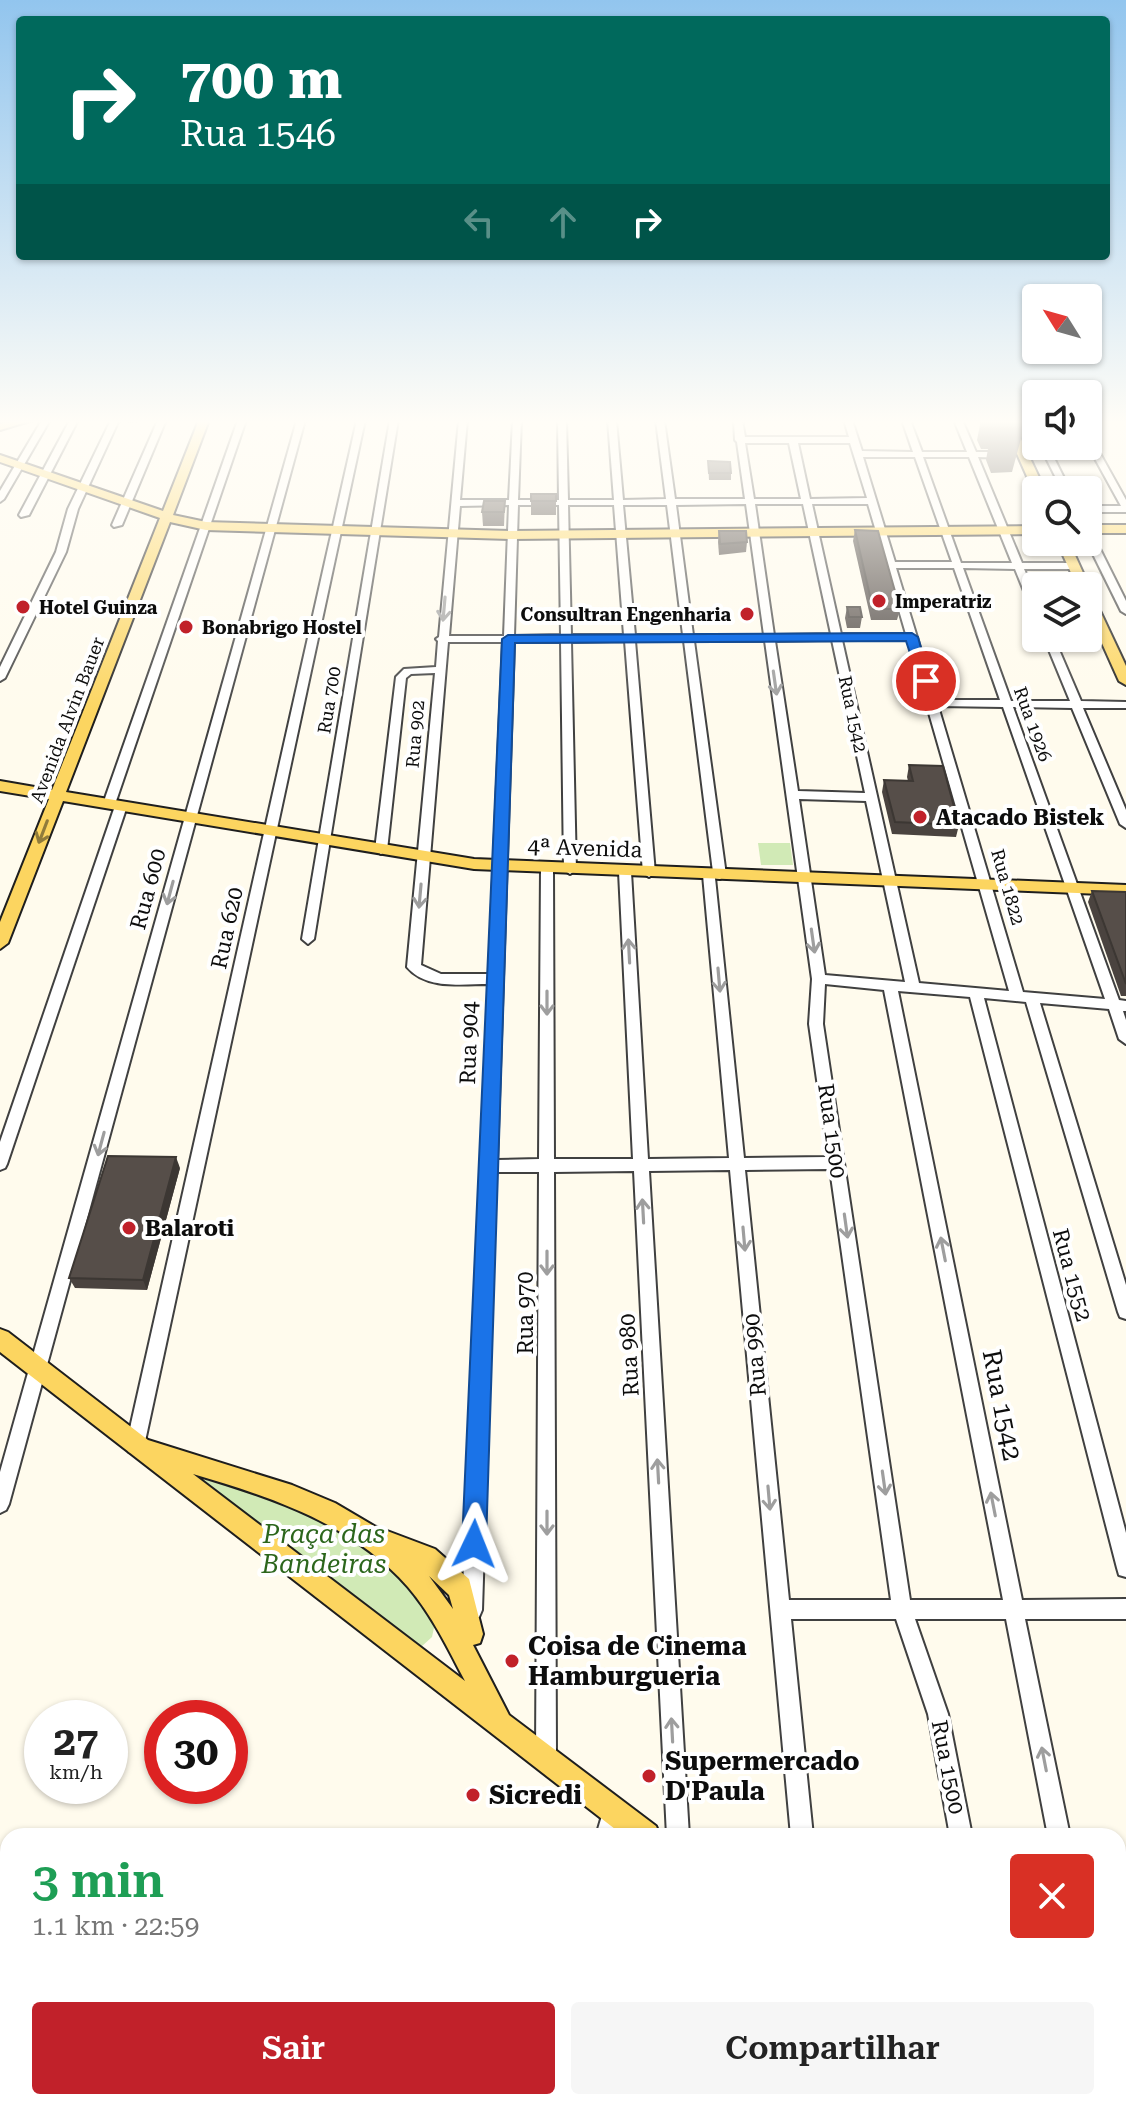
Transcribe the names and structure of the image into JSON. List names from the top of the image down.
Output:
{
  "streets": {
    "main road": ["Avenida Alvin Bauer", "4ª Avenida"],
    "street": [
      "Rua 700",
      "Rua 1542",
      "Rua 1926",
      "Rua 902",
      "Rua 1822",
      "Rua 600",
      "Rua 620",
      "Rua 904",
      "Rua 1500",
      "Rua 1552",
      "Rua 970",
      "Rua 980",
      "Rua 990"
    ]
  },
  "crossings": [
    ["Rua 700", "4ª Avenida"],
    ["Rua 1542", "4ª Avenida"],
    ["Avenida Alvin Bauer", "4ª Avenida"],
    ["Rua 1926", "4ª Avenida"],
    ["Rua 902", "4ª Avenida"],
    ["Rua 902", "Rua 904"],
    ["4ª Avenida", "Rua 1822"],
    ["4ª Avenida", "Rua 600"],
    ["4ª Avenida", "Rua 620"],
    ["4ª Avenida", "Rua 904"],
    ["4ª Avenida", "Rua 1500"],
    ["4ª Avenida", "Rua 970"],
    ["4ª Avenida", "Rua 980"],
    ["4ª Avenida", "Rua 990"]
  ],
  "one_way": [
    "Rua 1542",
    "Rua 1500",
    "Rua 970",
    "Rua 980",
    "Rua 990"
  ],
  "parks": ["Praça das Bandeiras"],
  "places": [
    "Imperatriz",
    "Hotel Guinza",
    "Consultran Engenharia",
    "Bonabrigo Hostel",
    "Atacado Bistek",
    "Balaroti",
    "Coisa de Cinema Hamburgueria",
    "Supermercado D'Paula",
    "Sicredi"
  ],
  "north": "top left",
  "page": {
    "turn": ["700 m", "Rua 1546"],
    "speed": "27 km/h",
    "limit": "30",
    "heading": ["3 min", "1.1 km · 22:59"],
    "buttons": ["Sair", "Compartilhar"]
  }
}
